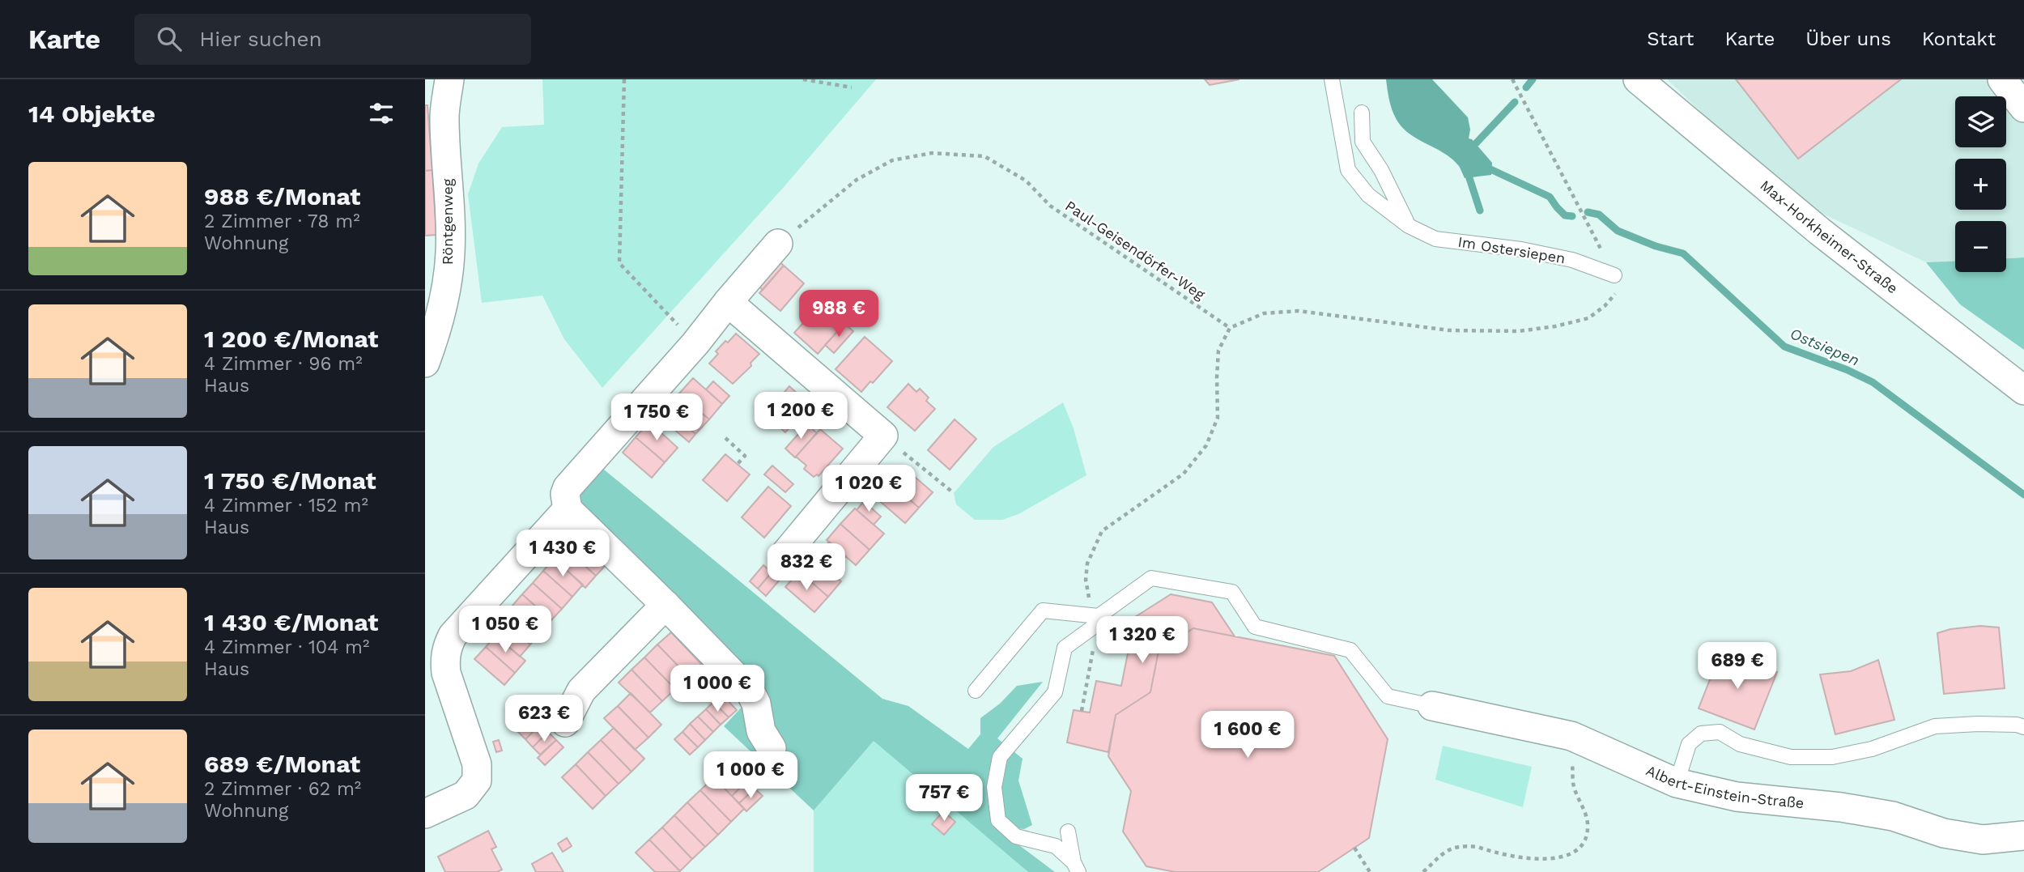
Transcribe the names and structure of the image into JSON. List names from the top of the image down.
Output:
{
  "streets": {
    "street": ["Röntgenweg", "Max-Horkheimer-Straße", "Albert-Einstein-Straße"],
    "lane": ["Im Ostersiepen"],
    "path": ["Paul-Geisendörfer-Weg"]
  },
  "water": ["Ostsiepen"],
  "page": {
    "header": "Karte",
    "search": "Hier suchen",
    "nav": [
      "Start",
      "Karte",
      "Über uns",
      "Kontakt"
    ],
    "heading": "14 Objekte",
    "map_buttons": ["+", "−"],
    "list": [
      {
        "name": "988 €/Monat",
        "note": "2 Zimmer · 78 m² · Wohnung"
      },
      {
        "name": "1 200 €/Monat",
        "note": "4 Zimmer · 96 m² · Haus"
      },
      {
        "name": "1 750 €/Monat",
        "note": "4 Zimmer · 152 m² · Haus"
      },
      {
        "name": "1 430 €/Monat",
        "note": "4 Zimmer · 104 m² · Haus"
      },
      {
        "name": "689 €/Monat",
        "note": "2 Zimmer · 62 m² · Wohnung"
      }
    ],
    "price": [
      "988 €",
      "1 200 €",
      "1 750 €",
      "1 020 €",
      "1 430 €",
      "832 €",
      "1 050 €",
      "1 320 €",
      "689 €",
      "1 000 €",
      "623 €",
      "1 600 €",
      "1 000 €",
      "757 €"
    ]
  }
}
